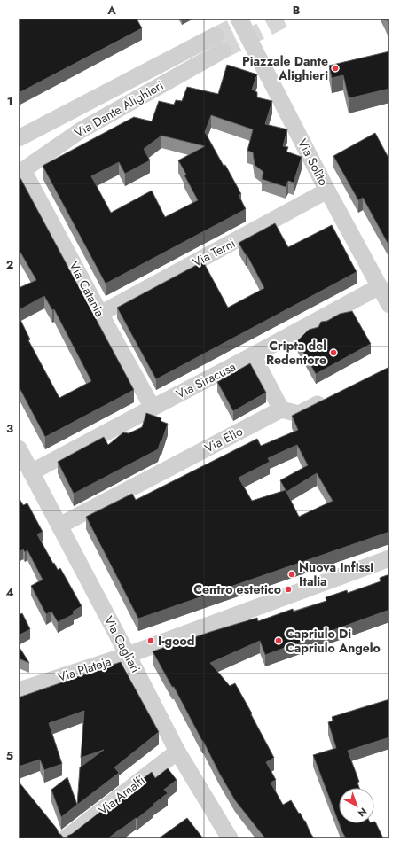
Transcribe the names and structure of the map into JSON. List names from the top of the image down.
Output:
{
  "streets": {
    "street": [
      "Via Dante Alighieri",
      "Via Solìto",
      "Via Terni",
      "Via Catania",
      "Via Siracusa",
      "Via Elio",
      "Via Cagliari",
      "Via Plateja",
      "Via Amalfi"
    ]
  },
  "crossings": [
    ["Via Dante Alighieri", "Via Catania"],
    ["Via Solìto", "Via Terni"],
    ["Via Solìto", "Via Siracusa"],
    ["Via Terni", "Via Catania"],
    ["Via Catania", "Via Siracusa"],
    ["Via Siracusa", "Via Cagliari"],
    ["Via Elio", "Via Cagliari"],
    ["Via Cagliari", "Via Plateja"],
    ["Via Cagliari", "Via Amalfi"]
  ],
  "places": [
    "Piazzale Dante Alighieri",
    "Cripta del Redentore",
    "Nuova Infissi Italia",
    "Centro estetico",
    "I-good",
    "Capriulo Di Capriulo Angelo"
  ],
  "north": "bottom right",
  "grid": {
    "columns": ["A", "B"],
    "rows": [
      "1",
      "2",
      "3",
      "4",
      "5"
    ]
  }
}
